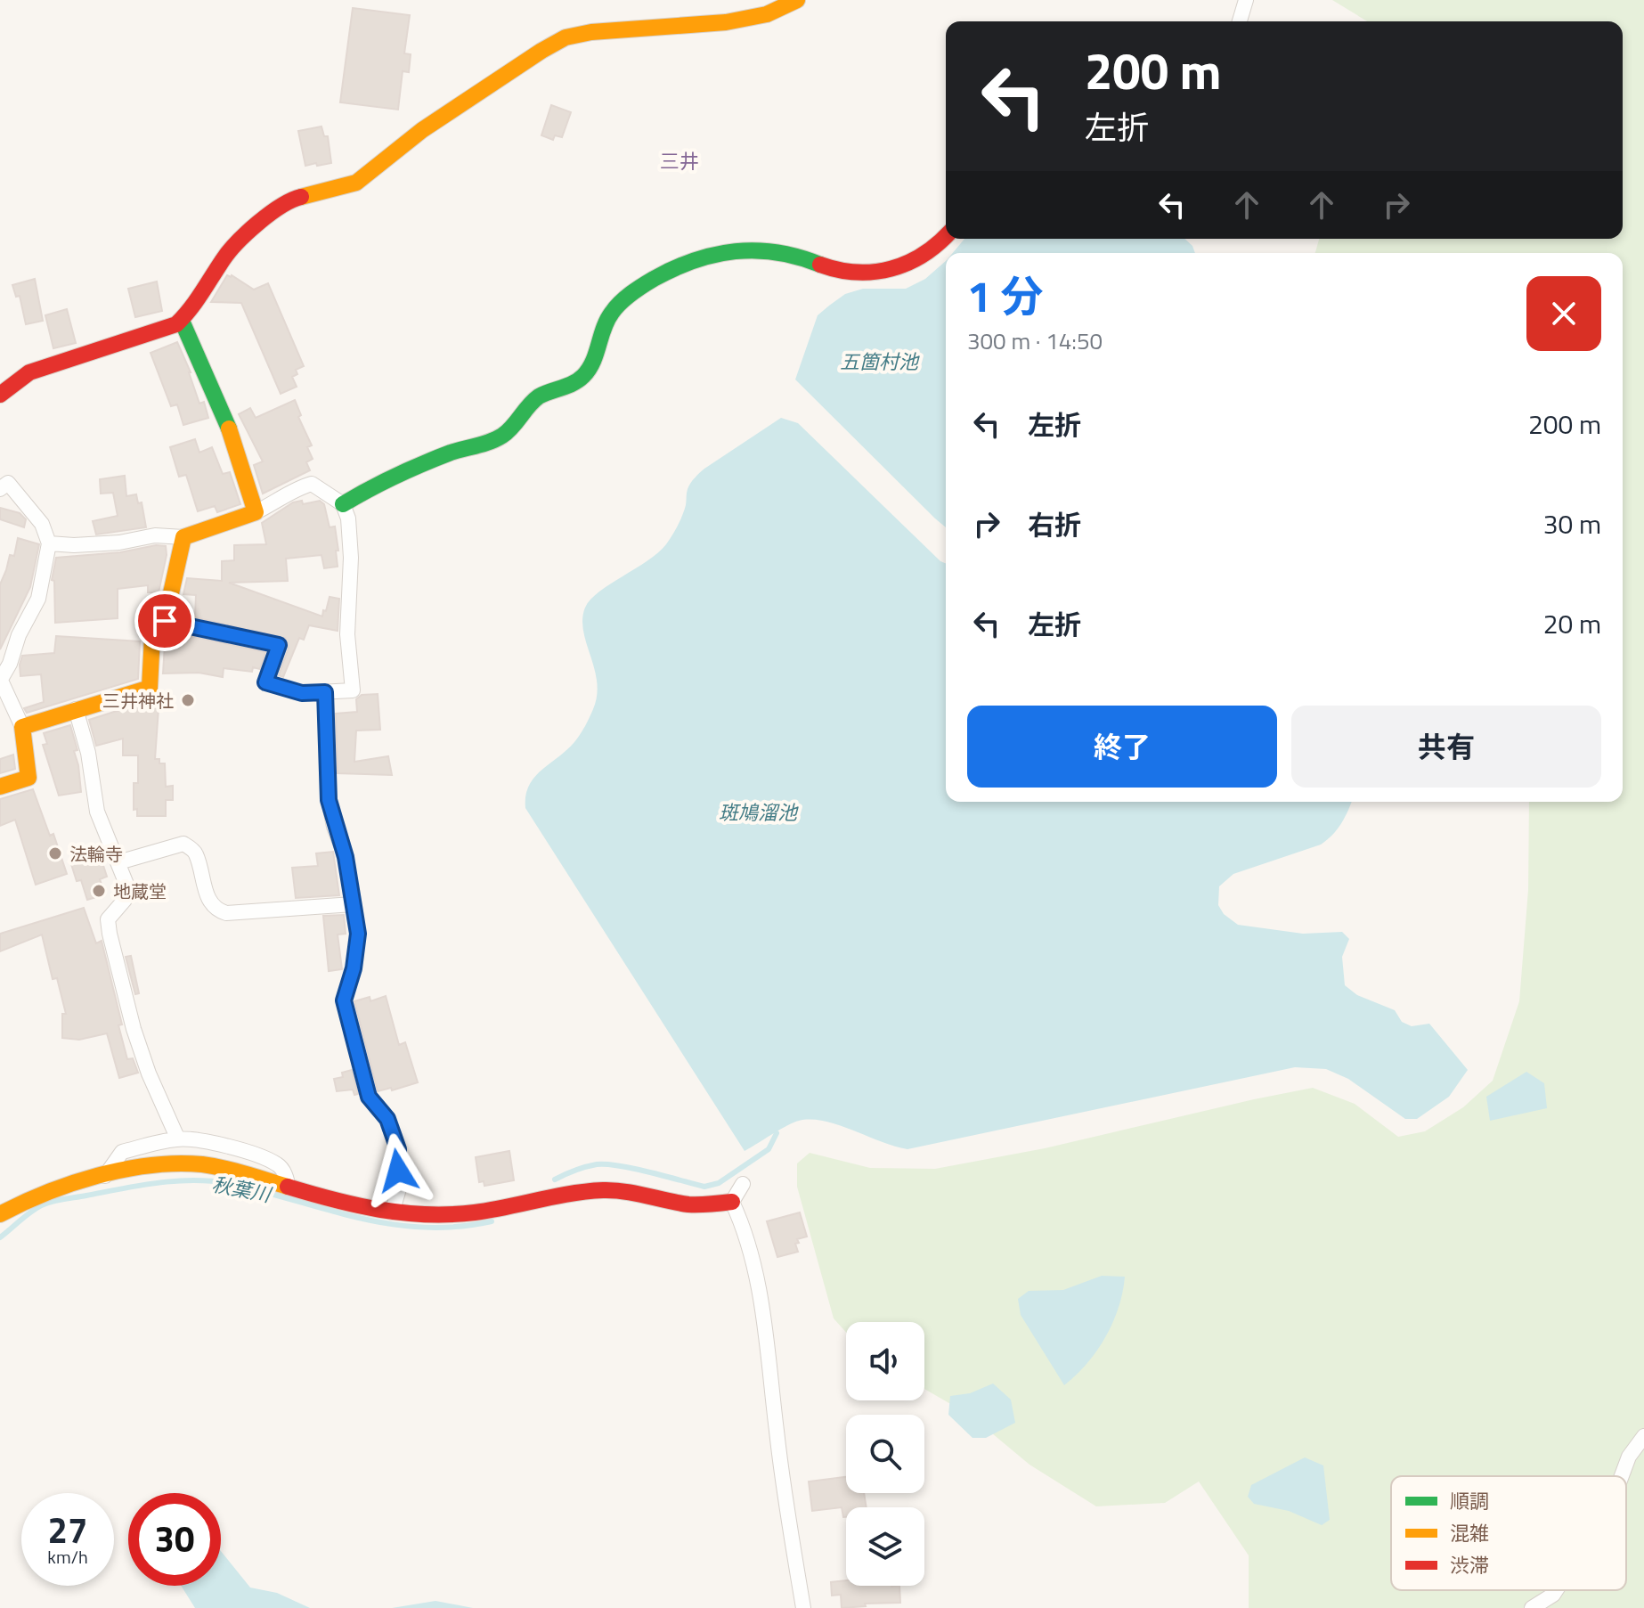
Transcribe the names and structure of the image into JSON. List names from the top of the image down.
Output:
{
  "districts": ["三井"],
  "water": ["五箇村池", "斑鳩溜池", "秋葉川"],
  "places": ["三井神社", "法輪寺", "地蔵堂"],
  "legend": ["順調", "混雑", "渋滞"],
  "page": {
    "turn": ["200 m", "左折"],
    "heading": ["1 分", "300 m · 14:50"],
    "list": [
      {
        "name": "左折",
        "value": "200 m"
      },
      {
        "name": "右折",
        "value": "30 m"
      },
      {
        "name": "左折",
        "value": "20 m"
      }
    ],
    "buttons": ["終了", "共有"],
    "speed": "27 km/h",
    "limit": "30"
  }
}
